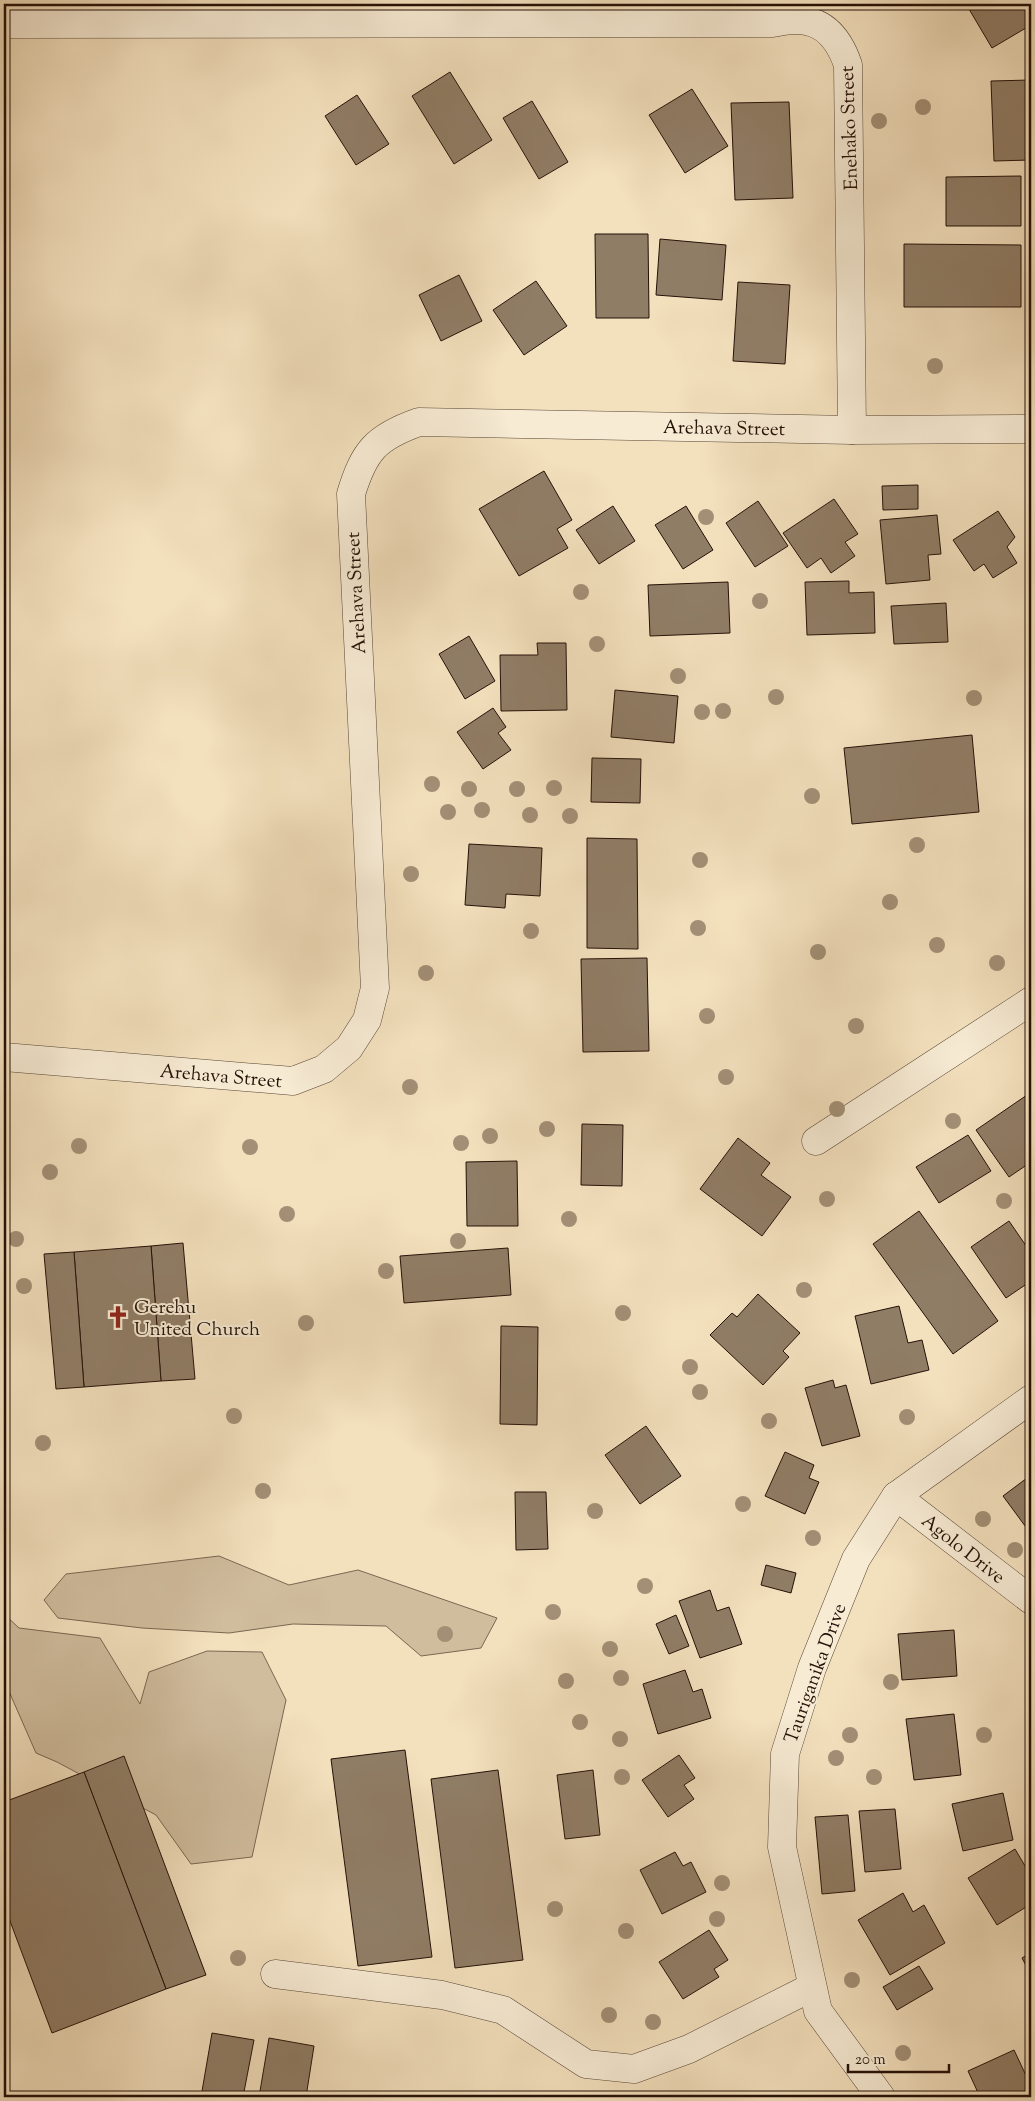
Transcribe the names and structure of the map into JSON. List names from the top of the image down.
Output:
{
  "streets": {
    "street": [
      "Enehako Street",
      "Arehava Street",
      "Agolo Drive",
      "Tauriganika Drive"
    ]
  },
  "crossings": [
    ["Enehako Street", "Arehava Street"],
    ["Agolo Drive", "Tauriganika Drive"]
  ],
  "places": {
    "church": ["Gerehu United Church"]
  },
  "scale_bar": "20 m"
}
